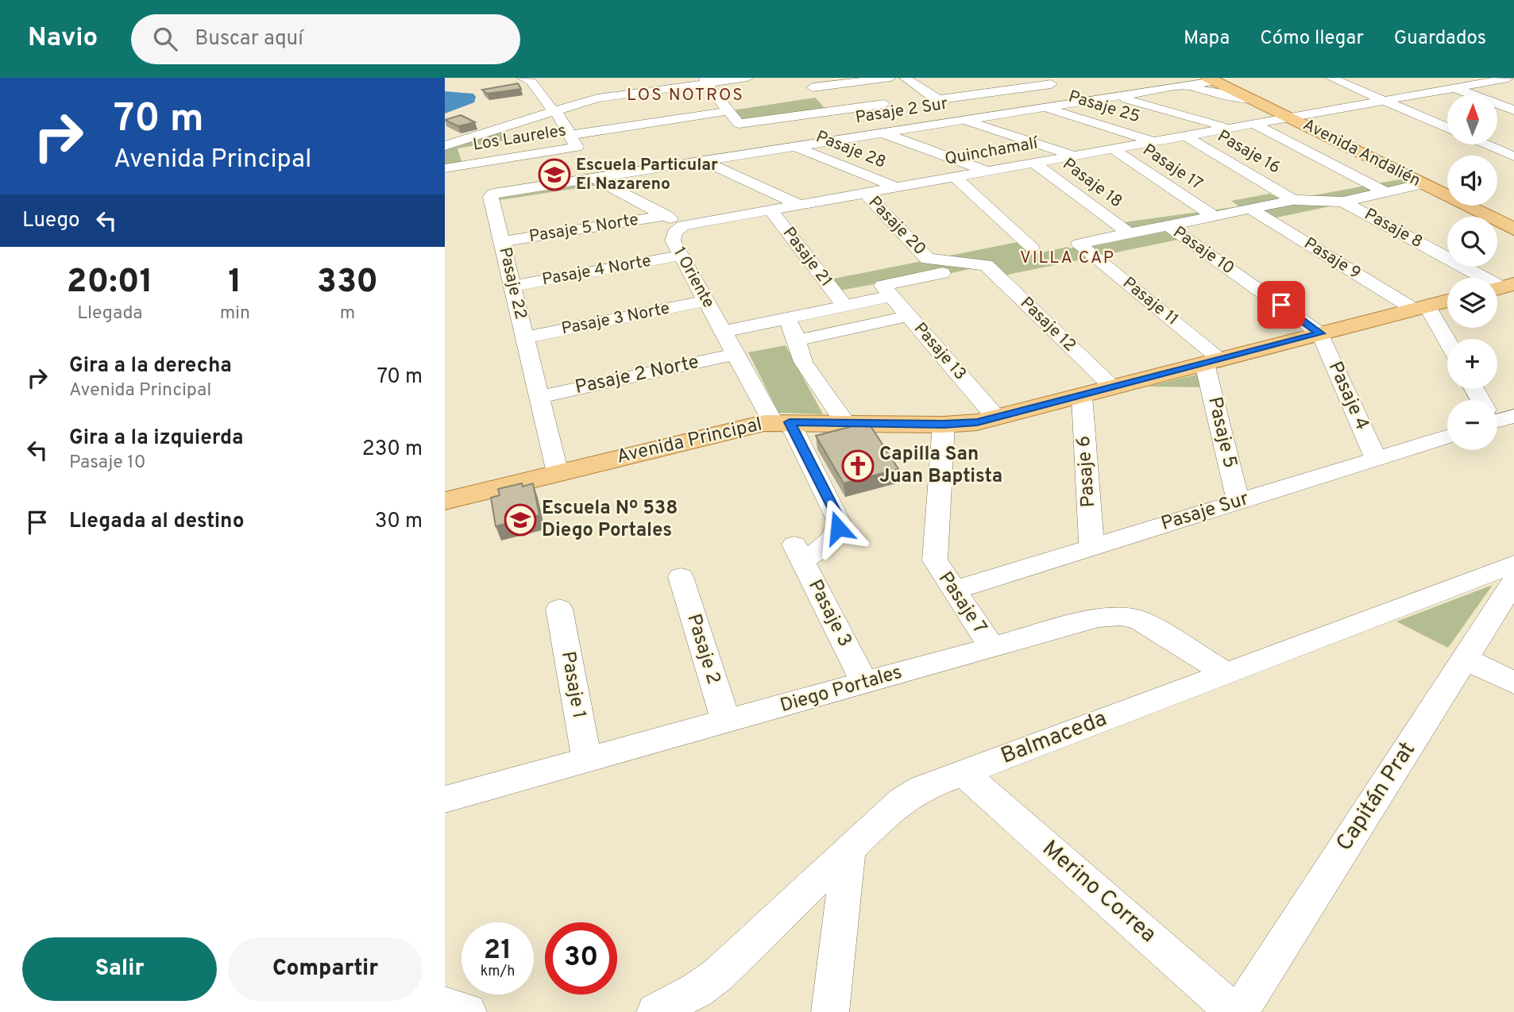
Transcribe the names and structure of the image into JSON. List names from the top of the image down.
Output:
{
  "streets": {
    "main road": ["Avenida Andalién", "Avenida Principal"],
    "street": [
      "Pasaje 25",
      "Pasaje 2 Sur",
      "Los Laureles",
      "Pasaje 28",
      "Quinchamalí",
      "Pasaje 16",
      "Pasaje 17",
      "Pasaje 18",
      "Pasaje 20",
      "Pasaje 5 Norte",
      "Pasaje 8",
      "Pasaje 10",
      "Pasaje 21",
      "Pasaje 9",
      "Pasaje 4 Norte",
      "1 Oriente",
      "Pasaje 22",
      "Pasaje 11",
      "Pasaje 3 Norte",
      "Pasaje 12",
      "Pasaje 13",
      "Pasaje 2 Norte",
      "Pasaje 4",
      "Pasaje 5",
      "Pasaje 6",
      "Pasaje Sur",
      "Pasaje 7",
      "Pasaje 3",
      "Pasaje 2",
      "Pasaje 1",
      "Diego Portales",
      "Balmaceda",
      "Capitán Prat",
      "Merino Correa"
    ]
  },
  "crossings": [
    ["Pasaje 25", "Pasaje 2 Sur"],
    ["Pasaje 25", "Quinchamalí"],
    ["Pasaje 2 Sur", "Pasaje 28"],
    ["Pasaje 2 Sur", "Avenida Andalién"],
    ["Pasaje 2 Sur", "1 Oriente"],
    ["Pasaje 2 Sur", "Pasaje 22"],
    ["Pasaje 28", "Quinchamalí"],
    ["Quinchamalí", "Pasaje 16"],
    ["Quinchamalí", "Avenida Andalién"],
    ["Quinchamalí", "Pasaje 17"],
    ["Quinchamalí", "Pasaje 18"],
    ["Quinchamalí", "Pasaje 20"],
    ["Quinchamalí", "Pasaje 21"],
    ["Quinchamalí", "1 Oriente"],
    ["Pasaje 18", "Pasaje 11"],
    ["Pasaje 20", "Pasaje 12"],
    ["Pasaje 5 Norte", "1 Oriente"],
    ["Pasaje 5 Norte", "Pasaje 22"],
    ["Pasaje 10", "Pasaje 4"],
    ["Pasaje 10", "Avenida Principal"],
    ["Pasaje 9", "Avenida Principal"],
    ["Pasaje 4 Norte", "1 Oriente"],
    ["Pasaje 4 Norte", "Pasaje 22"],
    ["1 Oriente", "Pasaje 22"],
    ["1 Oriente", "Pasaje 3 Norte"],
    ["1 Oriente", "Pasaje 2 Norte"],
    ["1 Oriente", "Avenida Principal"],
    ["1 Oriente", "Pasaje 3"],
    ["Pasaje 22", "Pasaje 3 Norte"],
    ["Pasaje 22", "Pasaje 2 Norte"],
    ["Pasaje 22", "Avenida Principal"],
    ["Pasaje 11", "Pasaje 5"],
    ["Pasaje 11", "Avenida Principal"],
    ["Pasaje 12", "Avenida Principal"],
    ["Pasaje 13", "Avenida Principal"],
    ["Pasaje 4", "Avenida Principal"],
    ["Pasaje 4", "Pasaje Sur"],
    ["Pasaje 5", "Avenida Principal"],
    ["Pasaje 5", "Pasaje Sur"],
    ["Avenida Principal", "Pasaje 6"],
    ["Avenida Principal", "Pasaje 7"],
    ["Pasaje 6", "Pasaje Sur"],
    ["Pasaje Sur", "Pasaje 7"],
    ["Pasaje 7", "Diego Portales"],
    ["Pasaje 3", "Diego Portales"],
    ["Pasaje 2", "Diego Portales"],
    ["Pasaje 1", "Diego Portales"],
    ["Diego Portales", "Balmaceda"],
    ["Balmaceda", "Merino Correa"]
  ],
  "districts": ["LOS NOTROS", "VILLA CAP"],
  "places": {
    "school or university": ["Escuela Particular El Nazareno", "Escuela Nº 538 Diego Portales"],
    "church": ["Capilla San Juan Baptista"]
  },
  "north": "top",
  "page": {
    "header": "Navio",
    "search": "Buscar aquí",
    "nav": ["Mapa", "Cómo llegar", "Guardados"],
    "turn": ["70 m", "Avenida Principal"],
    "map_buttons": ["+", "−"],
    "then": "Luego",
    "eta": [
      "20:01",
      "Llegada",
      "1",
      "min",
      "330",
      "m"
    ],
    "list": [
      {
        "name": "Gira a la derecha",
        "note": "Avenida Principal",
        "value": "70 m"
      },
      {
        "name": "Gira a la izquierda",
        "note": "Pasaje 10",
        "value": "230 m"
      },
      {
        "name": "Llegada al destino",
        "value": "30 m"
      }
    ],
    "speed": "21 km/h",
    "limit": "30",
    "buttons": ["Salir", "Compartir"]
  }
}
